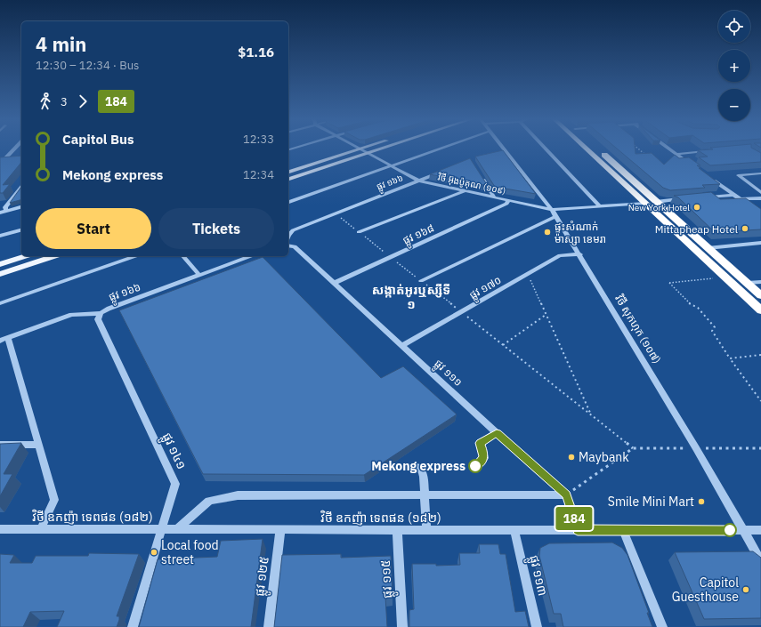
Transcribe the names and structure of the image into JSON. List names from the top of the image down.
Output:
{
  "streets": {
    "street": [
      "ផ្លូវ ១៦៦",
      "វិថី អ៊ុងប៉ូគុណ (១០៩)",
      "ផ្លូវ ១៦៨",
      "ផ្លូវ ១៧០",
      "វិថី សុកហុក (១០៧)",
      "ផ្លូវ ១១១",
      "ផ្លូវ ១៤១",
      "វិថី ឧកញ៉ា ទេពផន (១៨២)",
      "ផ្លូវ ១១៣",
      "ផ្លូវ ១២៥",
      "ផ្លូវ ១១៥"
    ]
  },
  "crossings": [
    ["ផ្លូវ ១៦៦", "វិថី អ៊ុងប៉ូគុណ (១០៩)"],
    ["ផ្លូវ ១៦៦", "ផ្លូវ ១៤១"],
    ["វិថី អ៊ុងប៉ូគុណ (១០៩)", "ផ្លូវ ១៦៨"],
    ["វិថី អ៊ុងប៉ូគុណ (១០៩)", "វិថី សុកហុក (១០៧)"],
    ["ផ្លូវ ១៦៨", "ផ្លូវ ១១១"],
    ["ផ្លូវ ១៧០", "វិថី សុកហុក (១០៧)"],
    ["ផ្លូវ ១៧០", "ផ្លូវ ១១១"],
    ["វិថី សុកហុក (១០៧)", "វិថី ឧកញ៉ា ទេពផន (១៨២)"],
    ["ផ្លូវ ១៤១", "វិថី ឧកញ៉ា ទេពផន (១៨២)"],
    ["វិថី ឧកញ៉ា ទេពផន (១៨២)", "ផ្លូវ ១១៣"],
    ["វិថី ឧកញ៉ា ទេពផន (១៨២)", "ផ្លូវ ១២៥"],
    ["វិថី ឧកញ៉ា ទេពផន (១៨២)", "ផ្លូវ ១១៥"]
  ],
  "districts": ["សង្កាត់អូរឬស្សីទី ១"],
  "places": [
    "New York Hotel",
    "Mittapheap Hotel",
    "ផ្ទះសំណាក់ ម៉ាស្សា ខេមរា",
    "Maybank",
    "Mekong express",
    "Smile Mini Mart",
    "Local food street",
    "Capitol Guesthouse"
  ],
  "lines": ["bus line 184"],
  "page": {
    "on_map": "184",
    "map_buttons": ["+", "−"],
    "heading": ["4 min", "12:30 – 12:34 · Bus", "$1.16"],
    "legs": ["3", "184"],
    "list": [
      {
        "name": "Capitol Bus",
        "value": "12:33"
      },
      {
        "name": "Mekong express",
        "value": "12:34"
      }
    ],
    "buttons": ["Start", "Tickets"]
  }
}
